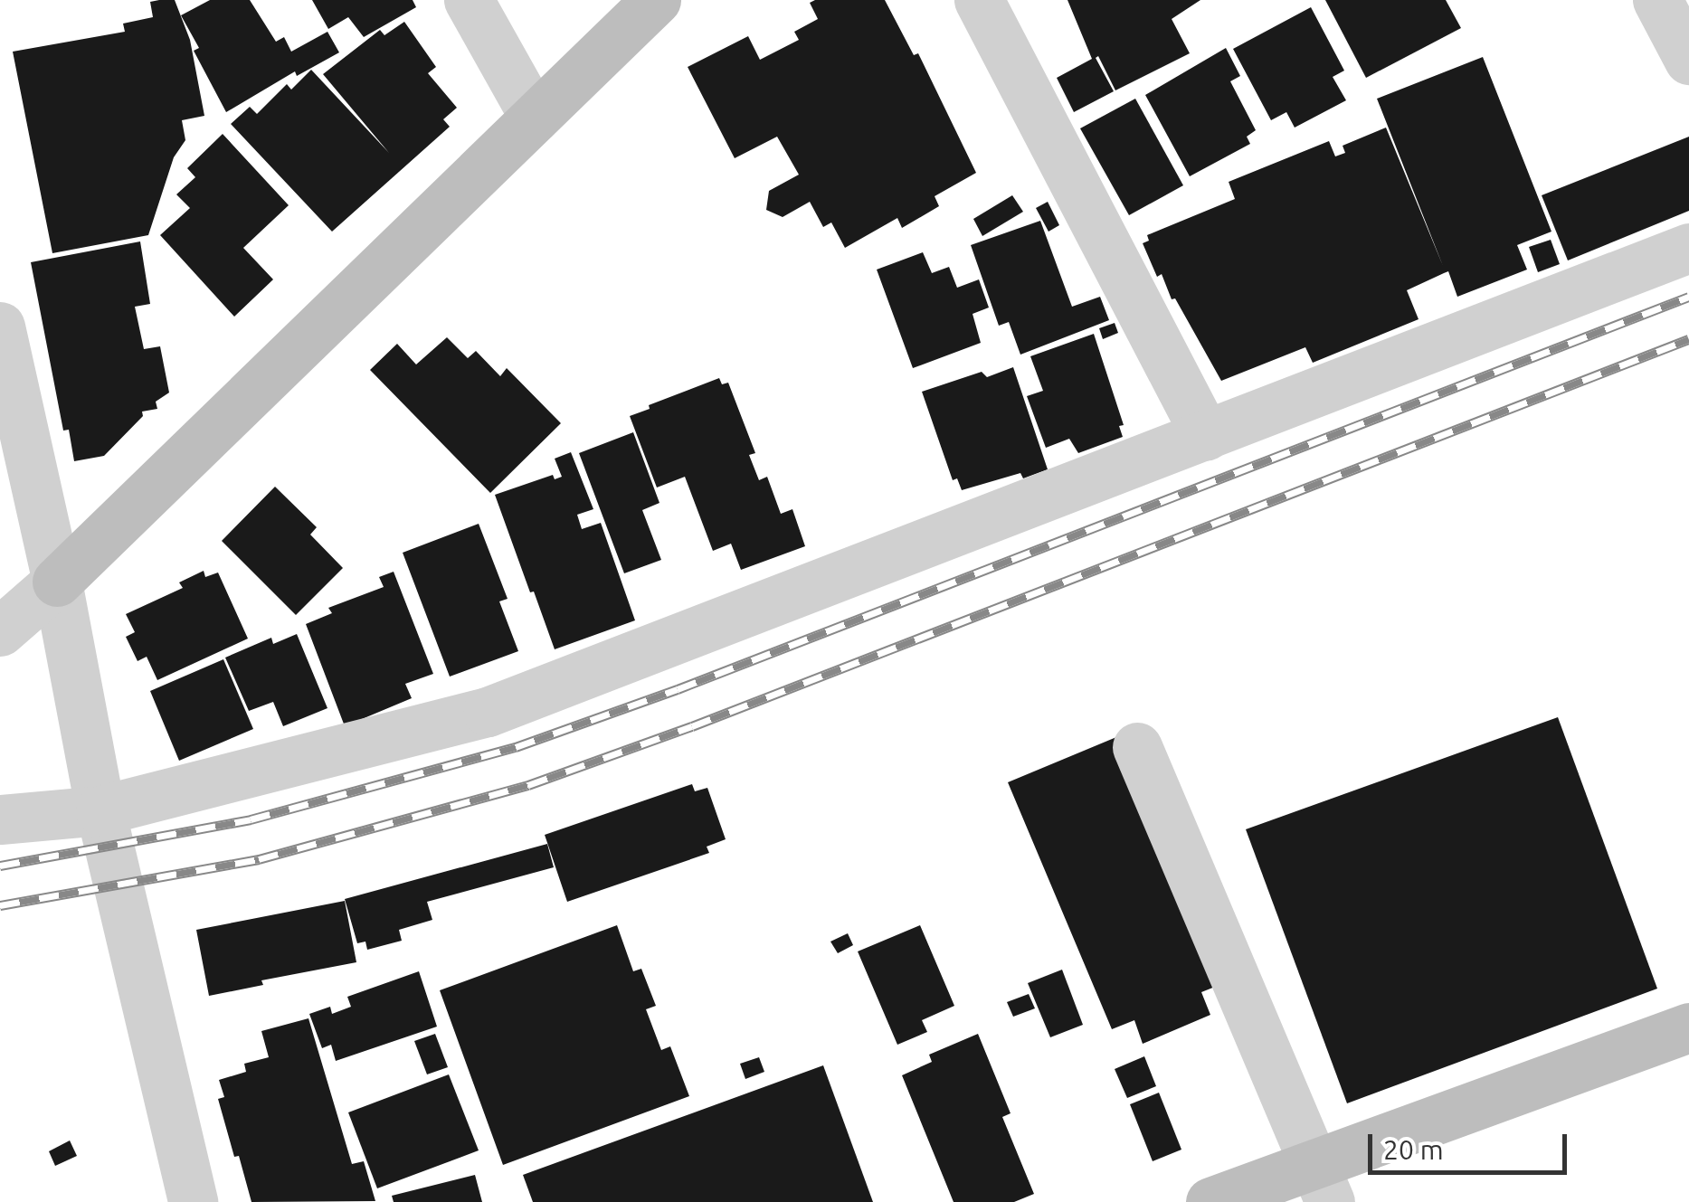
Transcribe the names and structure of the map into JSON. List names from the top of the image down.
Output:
{
  "scale_bar": "20 m"
}
